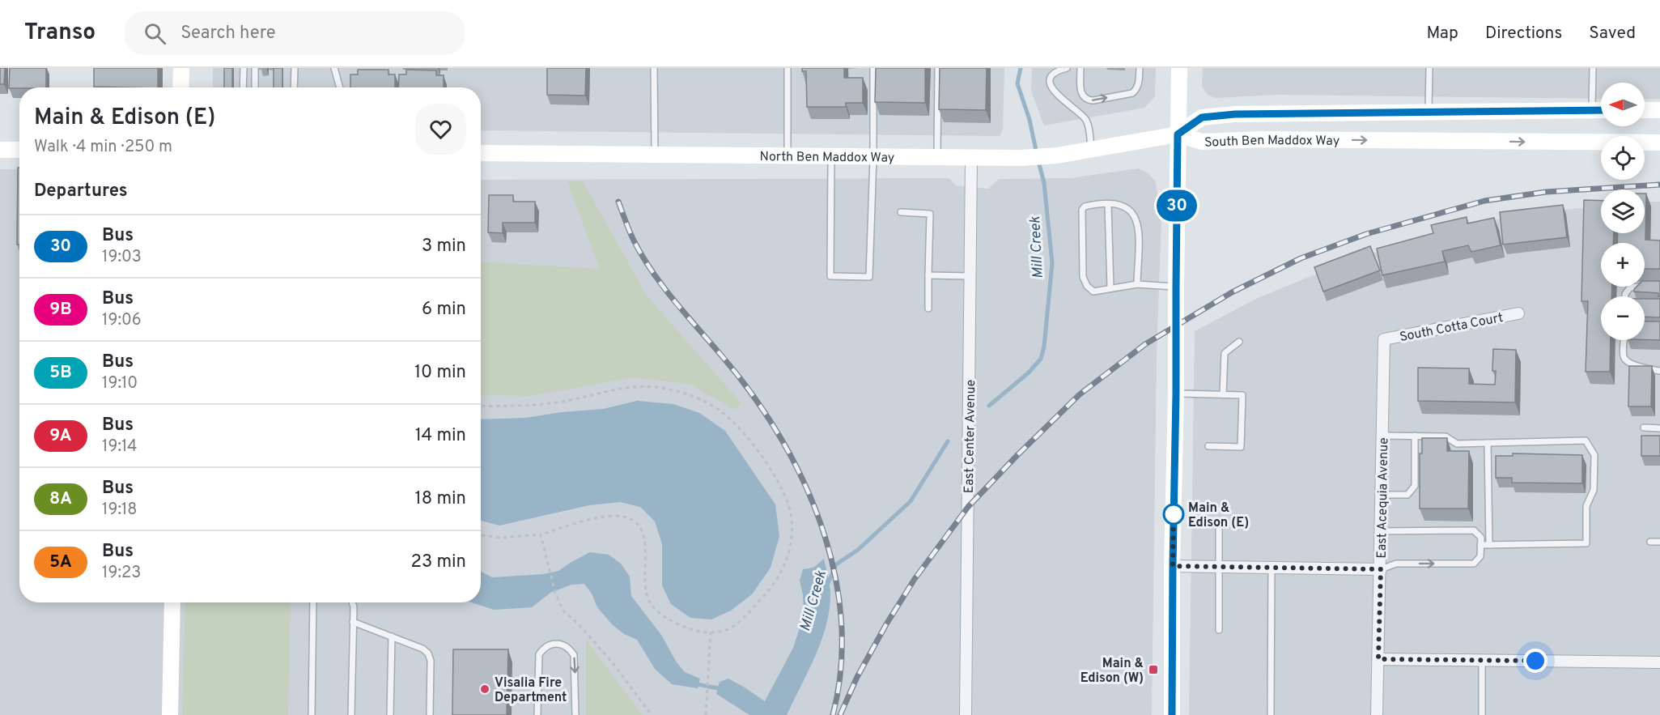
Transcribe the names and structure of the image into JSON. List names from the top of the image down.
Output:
{
  "streets": {
    "main road": ["South Ben Maddox Way", "North Ben Maddox Way"],
    "street": ["South Cotta Court", "East Center Avenue", "East Acequia Avenue"]
  },
  "crossings": [
    ["South Ben Maddox Way", "North Ben Maddox Way"],
    ["North Ben Maddox Way", "East Center Avenue"],
    ["South Cotta Court", "East Acequia Avenue"]
  ],
  "water": ["Mill Creek"],
  "places": {
    "other": ["Main & Edison (E)", "Visalia Fire Department"],
    "transit": ["Main & Edison (W)"]
  },
  "lines": ["bus line 30"],
  "north": "left",
  "page": {
    "header": "Transo",
    "search": "Search here",
    "nav": ["Map", "Directions", "Saved"],
    "on_map": "30",
    "map_buttons": ["+", "−"],
    "heading": [
      ["Main & Edison (E)", "Walk · 4 min · 250 m"],
      "Departures"
    ],
    "list": [
      {
        "mark": "30",
        "name": "Bus",
        "note": "19:03",
        "value": "3 min"
      },
      {
        "mark": "9B",
        "name": "Bus",
        "note": "19:06",
        "value": "6 min"
      },
      {
        "mark": "5B",
        "name": "Bus",
        "note": "19:10",
        "value": "10 min"
      },
      {
        "mark": "9A",
        "name": "Bus",
        "note": "19:14",
        "value": "14 min"
      },
      {
        "mark": "8A",
        "name": "Bus",
        "note": "19:18",
        "value": "18 min"
      },
      {
        "mark": "5A",
        "name": "Bus",
        "note": "19:23",
        "value": "23 min"
      }
    ]
  }
}
